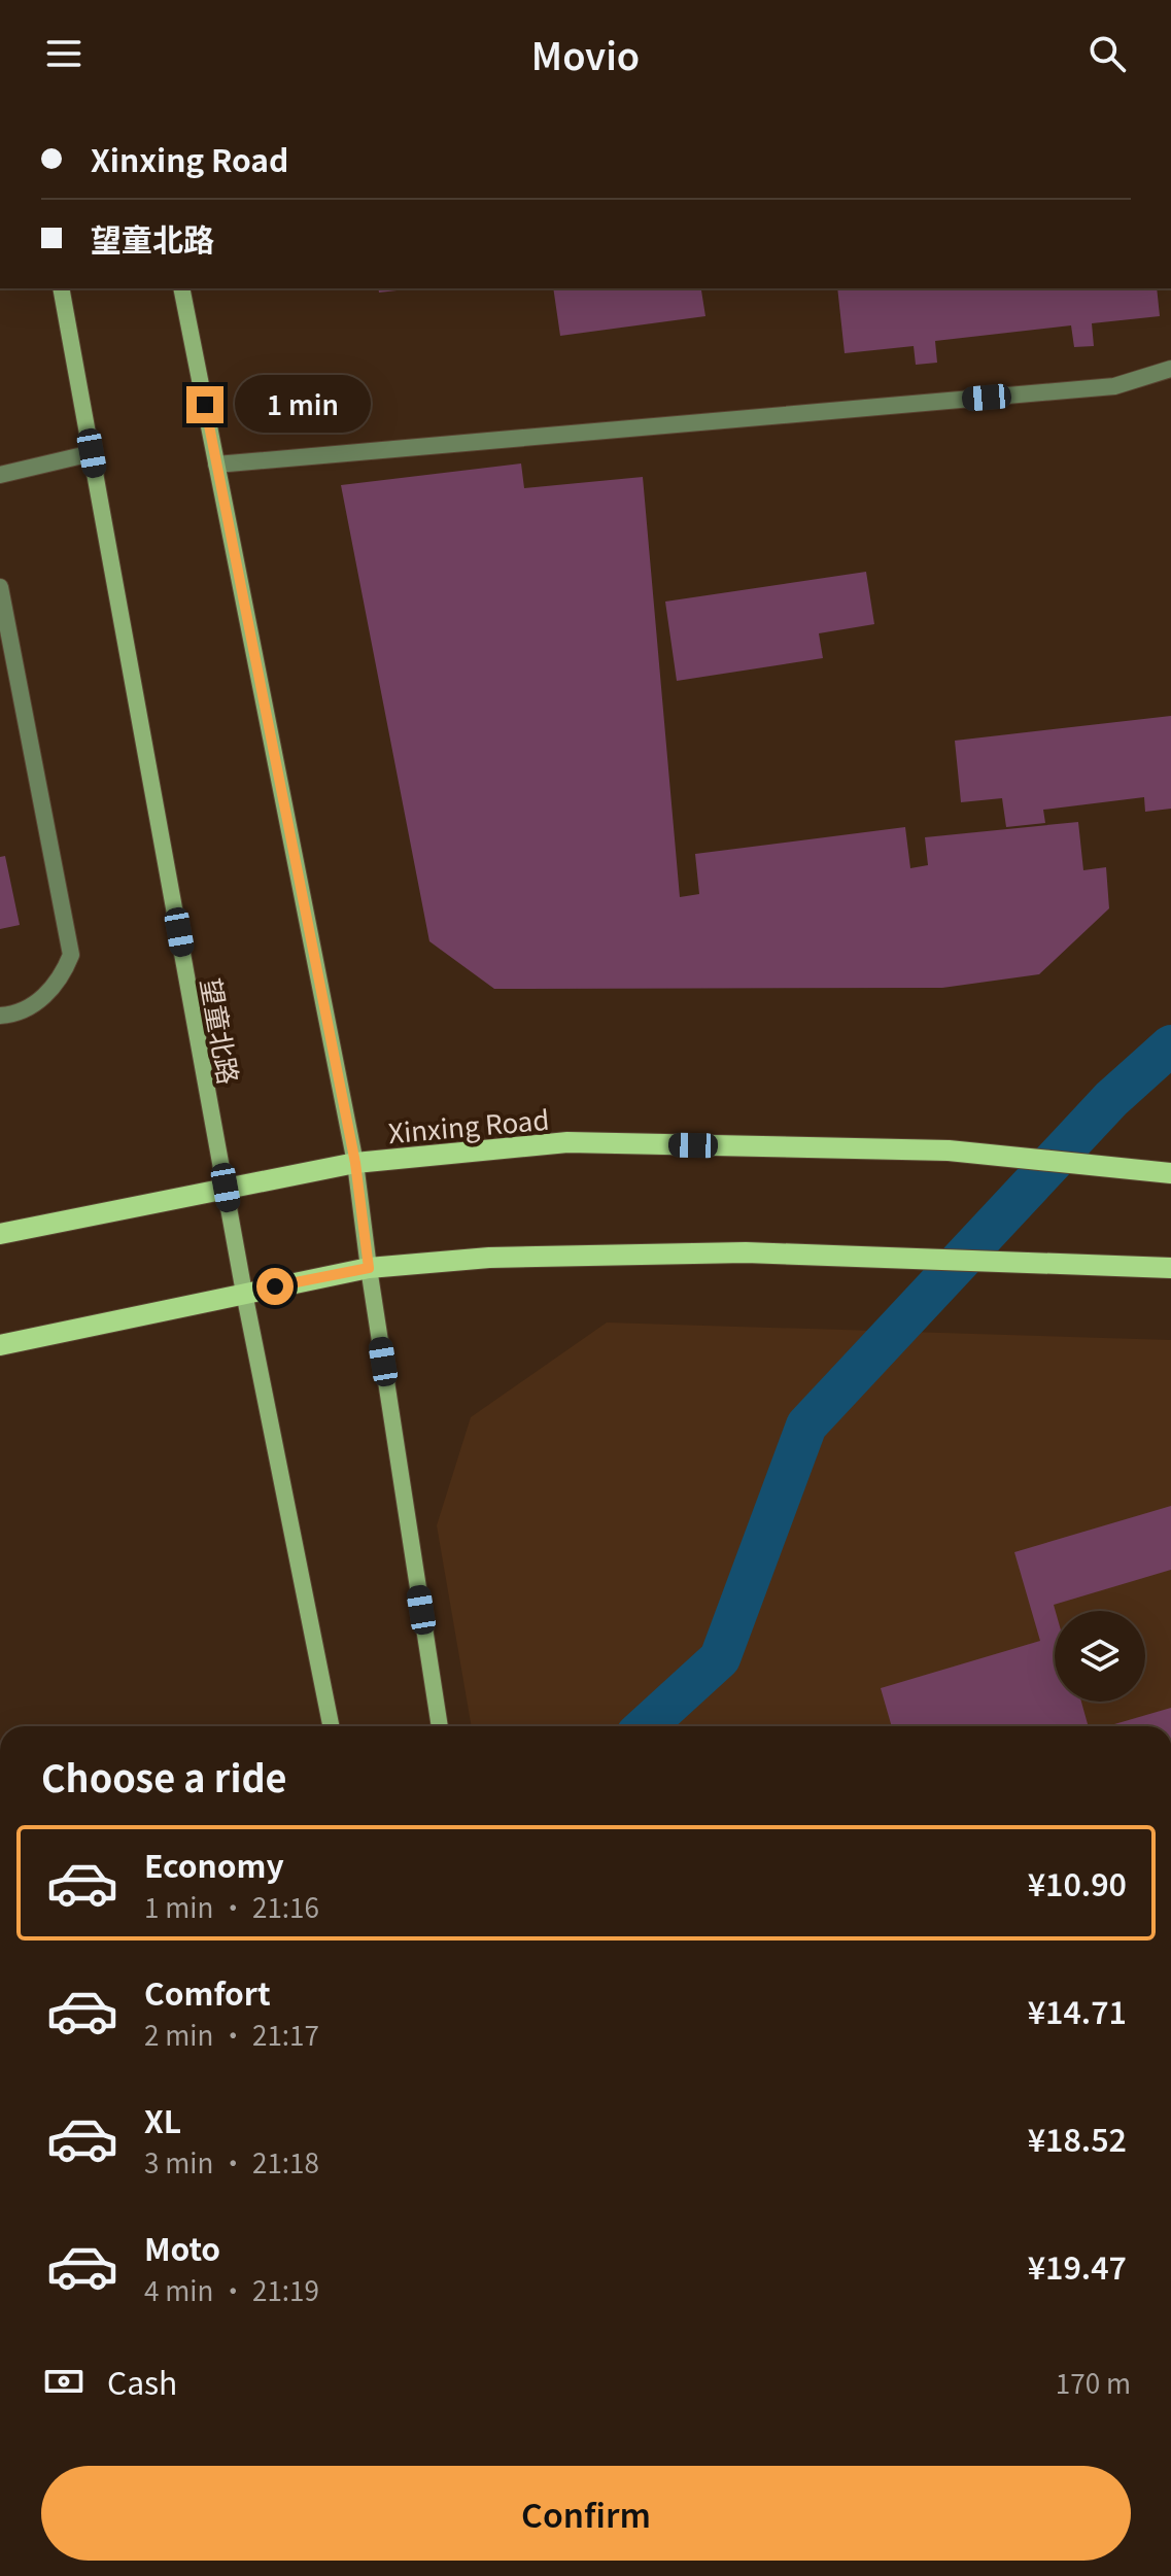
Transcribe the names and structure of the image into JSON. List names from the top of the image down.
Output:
{
  "streets": {
    "main road": ["望童北路", "Xinxing Road"]
  },
  "crossings": [
    ["望童北路", "Xinxing Road"]
  ],
  "page": {
    "header": "Movio",
    "banner": ["Xinxing Road", "望童北路"],
    "bubble": "1 min",
    "heading": "Choose a ride",
    "list": [
      {
        "name": "Economy",
        "note": "1 min · 21:16",
        "value": "¥10.90"
      },
      {
        "name": "Comfort",
        "note": "2 min · 21:17",
        "value": "¥14.71"
      },
      {
        "name": "XL",
        "note": "3 min · 21:18",
        "value": "¥18.52"
      },
      {
        "name": "Moto",
        "note": "4 min · 21:19",
        "value": "¥19.47"
      }
    ],
    "pay": ["Cash", "170 m"],
    "buttons": "Confirm"
  }
}
